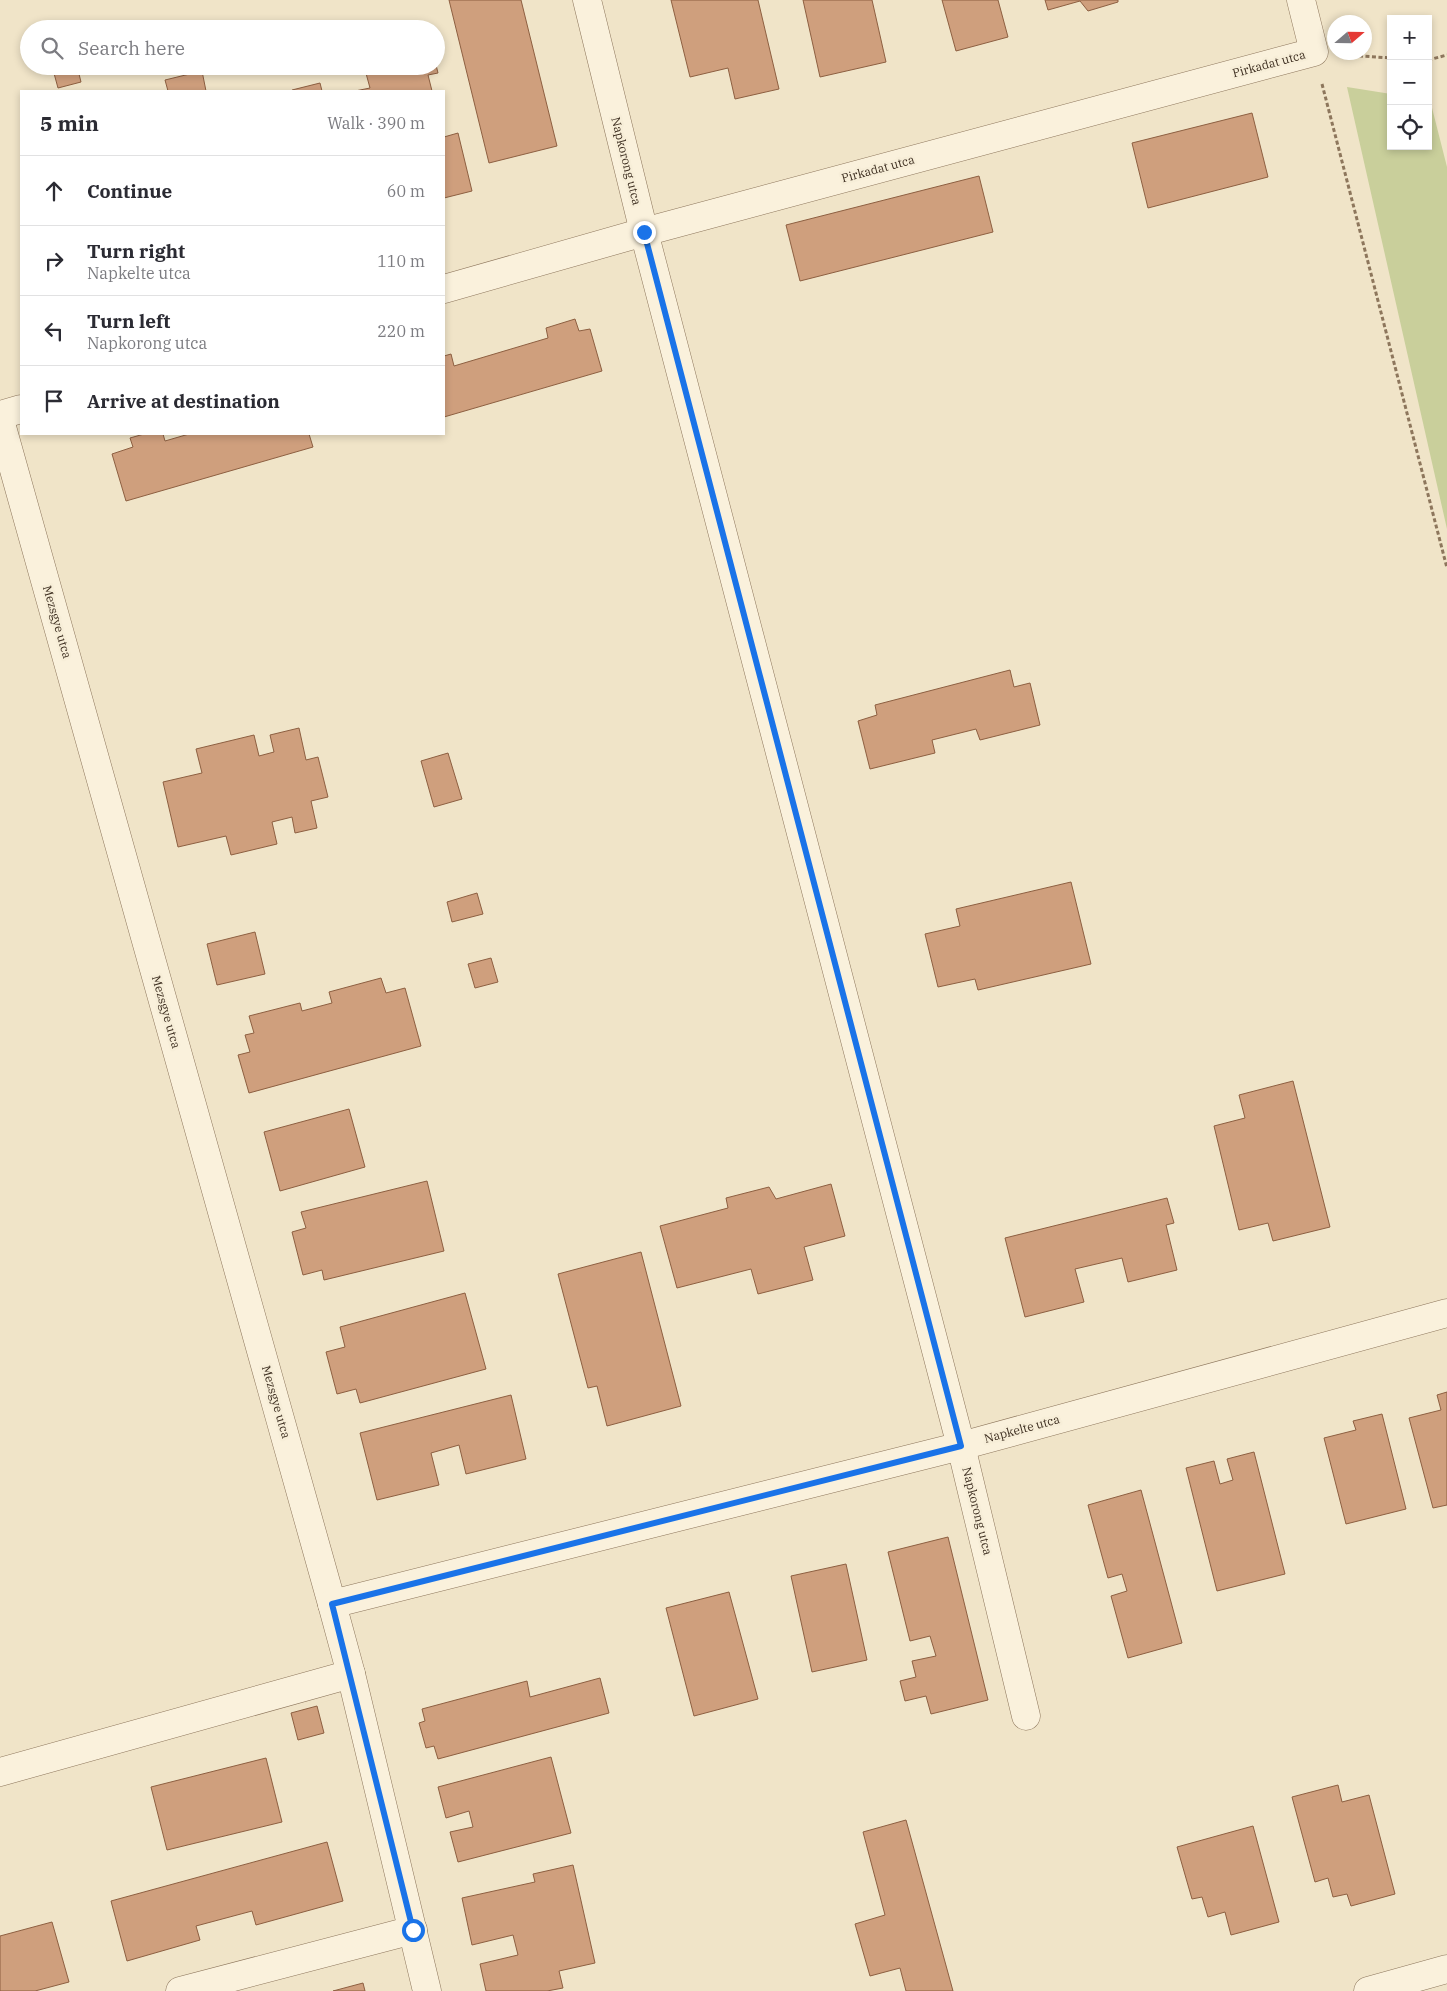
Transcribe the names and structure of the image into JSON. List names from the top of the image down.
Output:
{
  "streets": {
    "street": [
      "Pirkadat utca",
      "Napkorong utca",
      "Mezsgye utca",
      "Napkelte utca"
    ]
  },
  "crossings": [
    ["Pirkadat utca", "Napkorong utca"],
    ["Napkorong utca", "Napkelte utca"],
    ["Mezsgye utca", "Napkelte utca"]
  ],
  "north": "right",
  "page": {
    "map_buttons": ["+", "−"],
    "search": "Search here",
    "heading": ["5 min", "Walk · 390 m"],
    "list": [
      ["Continue", "60 m"],
      ["Turn right", "Napkelte utca", "110 m"],
      ["Turn left", "Napkorong utca", "220 m"],
      "Arrive at destination"
    ]
  }
}
